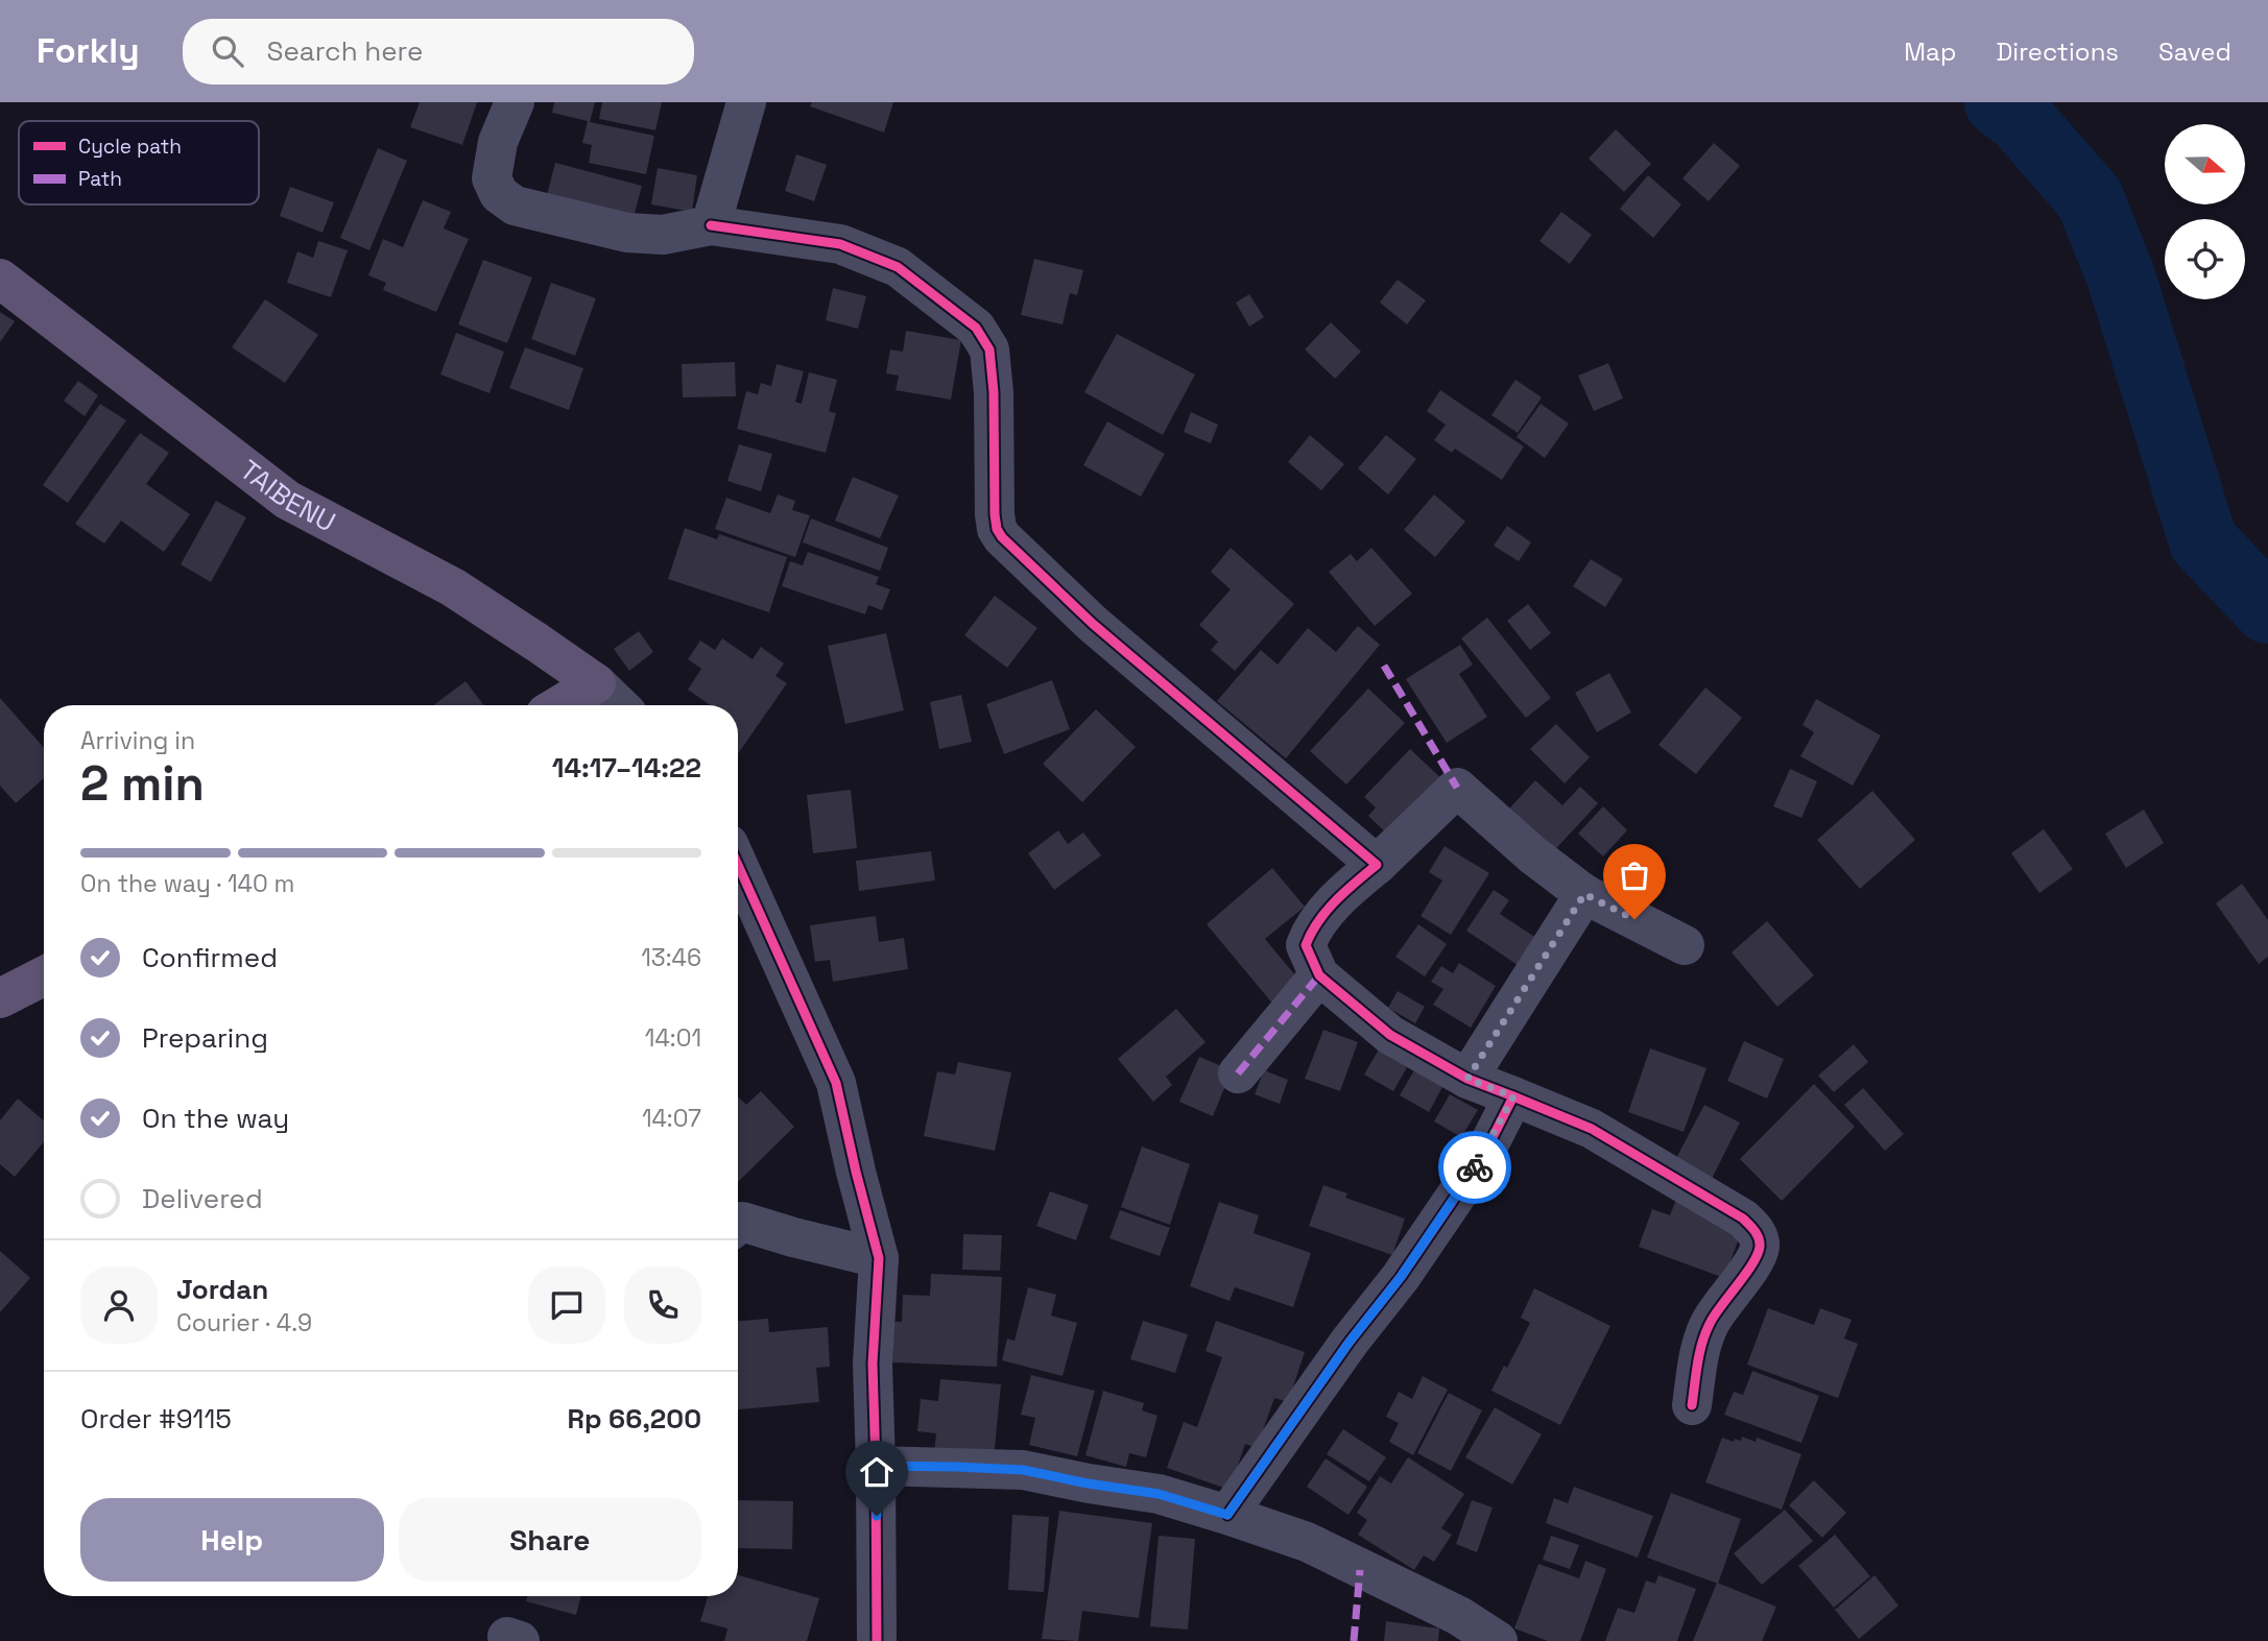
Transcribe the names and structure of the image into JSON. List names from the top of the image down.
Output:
{
  "streets": {
    "main road": ["TAIBENU"]
  },
  "legend": ["Cycle path", "Path"],
  "north": "right",
  "page": {
    "header": "Forkly",
    "search": "Search here",
    "nav": ["Map", "Directions", "Saved"],
    "heading": ["2 min", "Arriving in", "14:17–14:22"],
    "panel": [
      "Jordan",
      "Courier · 4.9",
      "Order #9115",
      "Rp 66,200"
    ],
    "bar": "On the way · 140 m",
    "list": [
      ["Confirmed", "13:46"],
      ["Preparing", "14:01"],
      ["On the way", "14:07"],
      "Delivered"
    ],
    "buttons": ["Help", "Share"]
  }
}
